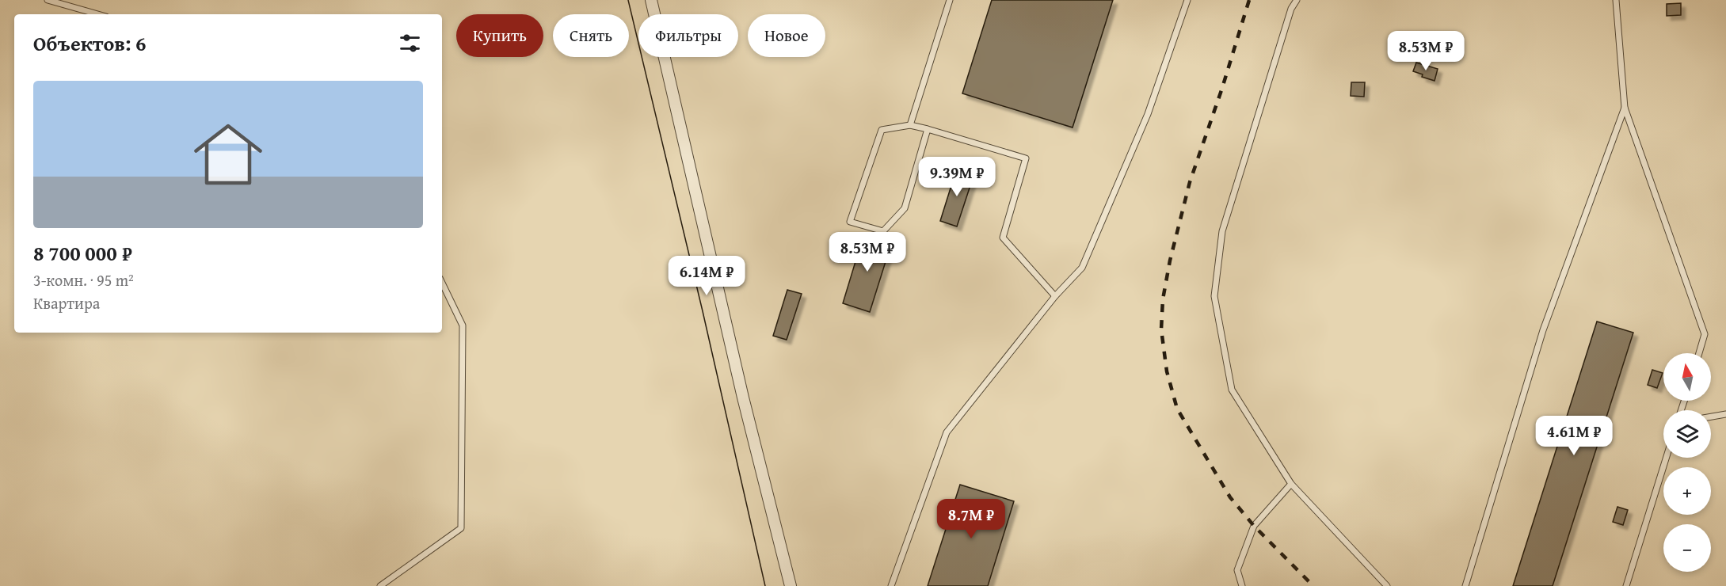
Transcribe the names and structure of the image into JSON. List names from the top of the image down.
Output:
{
  "north": "top",
  "page": {
    "chip": [
      "Купить",
      "Снять",
      "Фильтры",
      "Новое"
    ],
    "heading": "Объектов: 6",
    "price": [
      "8.53M ₽",
      "9.39M ₽",
      "8.53M ₽",
      "6.14M ₽",
      "4.61M ₽",
      "8.7M ₽"
    ],
    "list": [
      {
        "name": "8 700 000 ₽",
        "note": "3-комн. · 95 m² · Квартира"
      }
    ],
    "map_buttons": ["+", "−"]
  }
}
